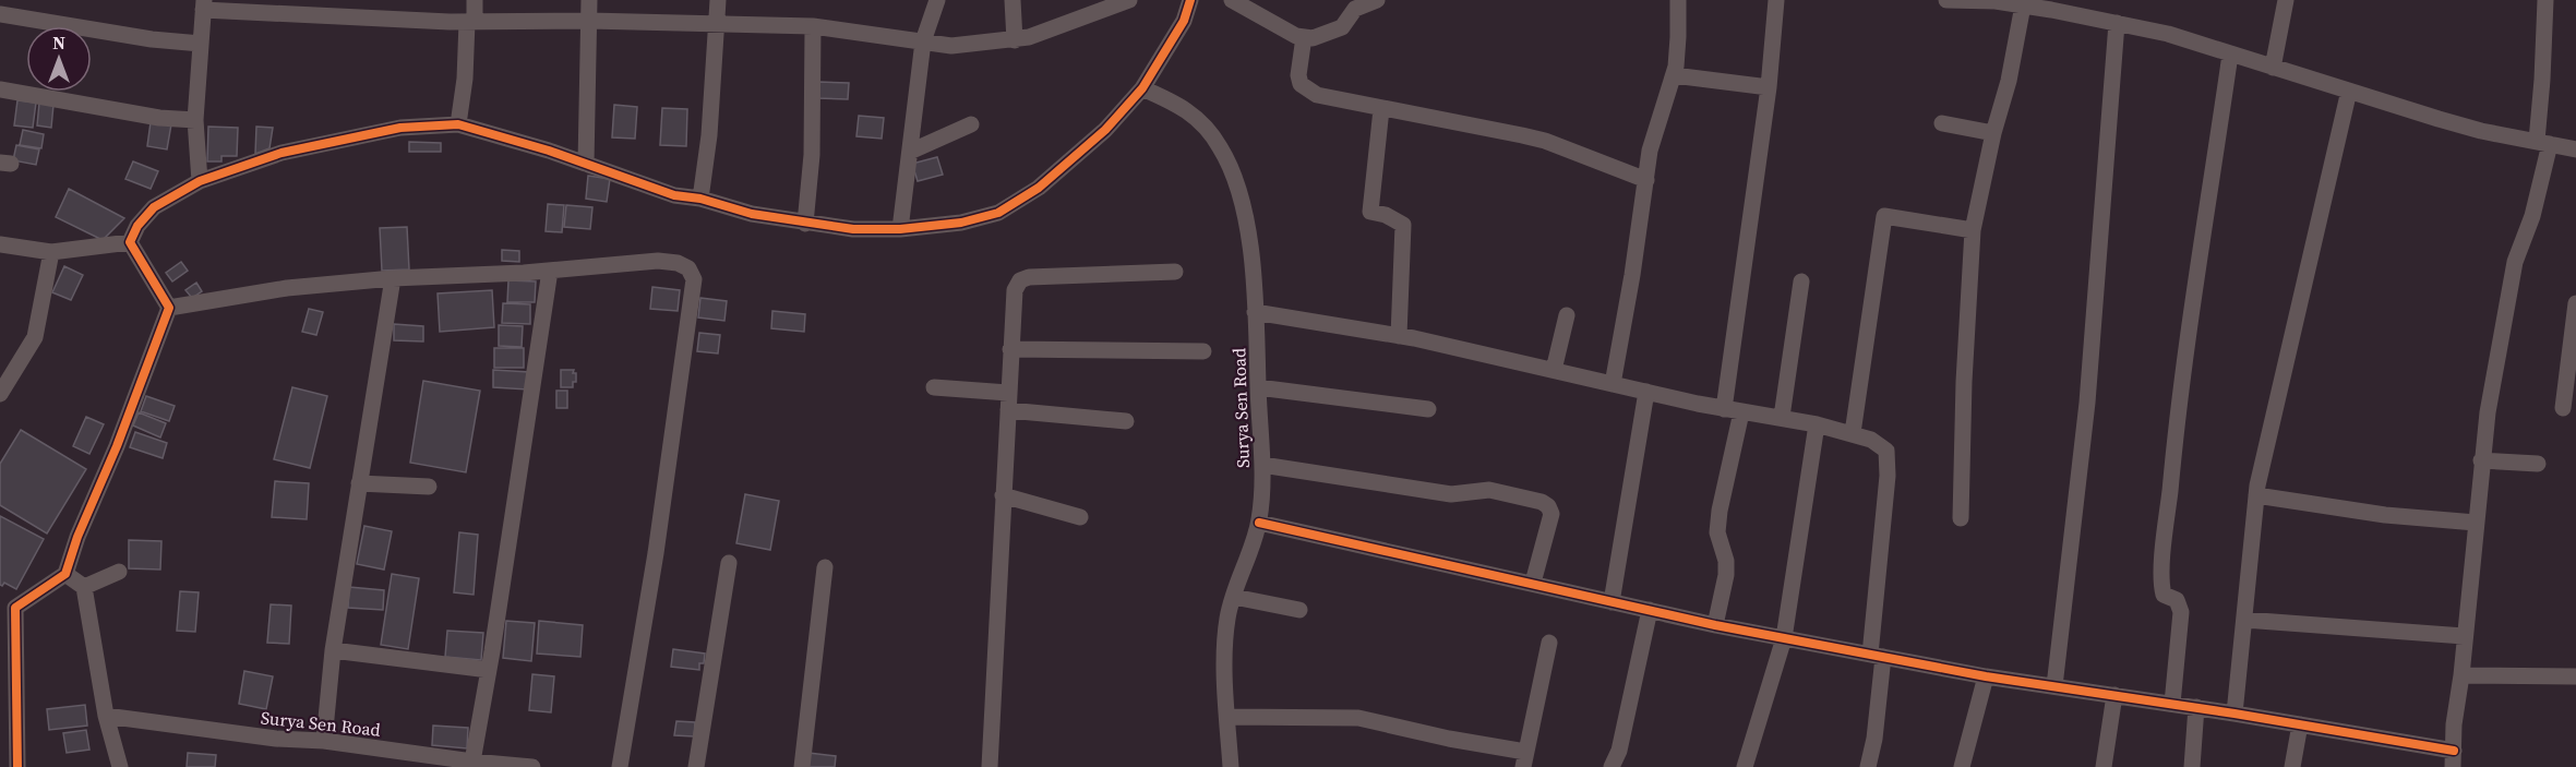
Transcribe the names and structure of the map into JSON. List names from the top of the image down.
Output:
{
  "streets": {
    "street": ["Surya Sen Road"]
  },
  "north": "top"
}
